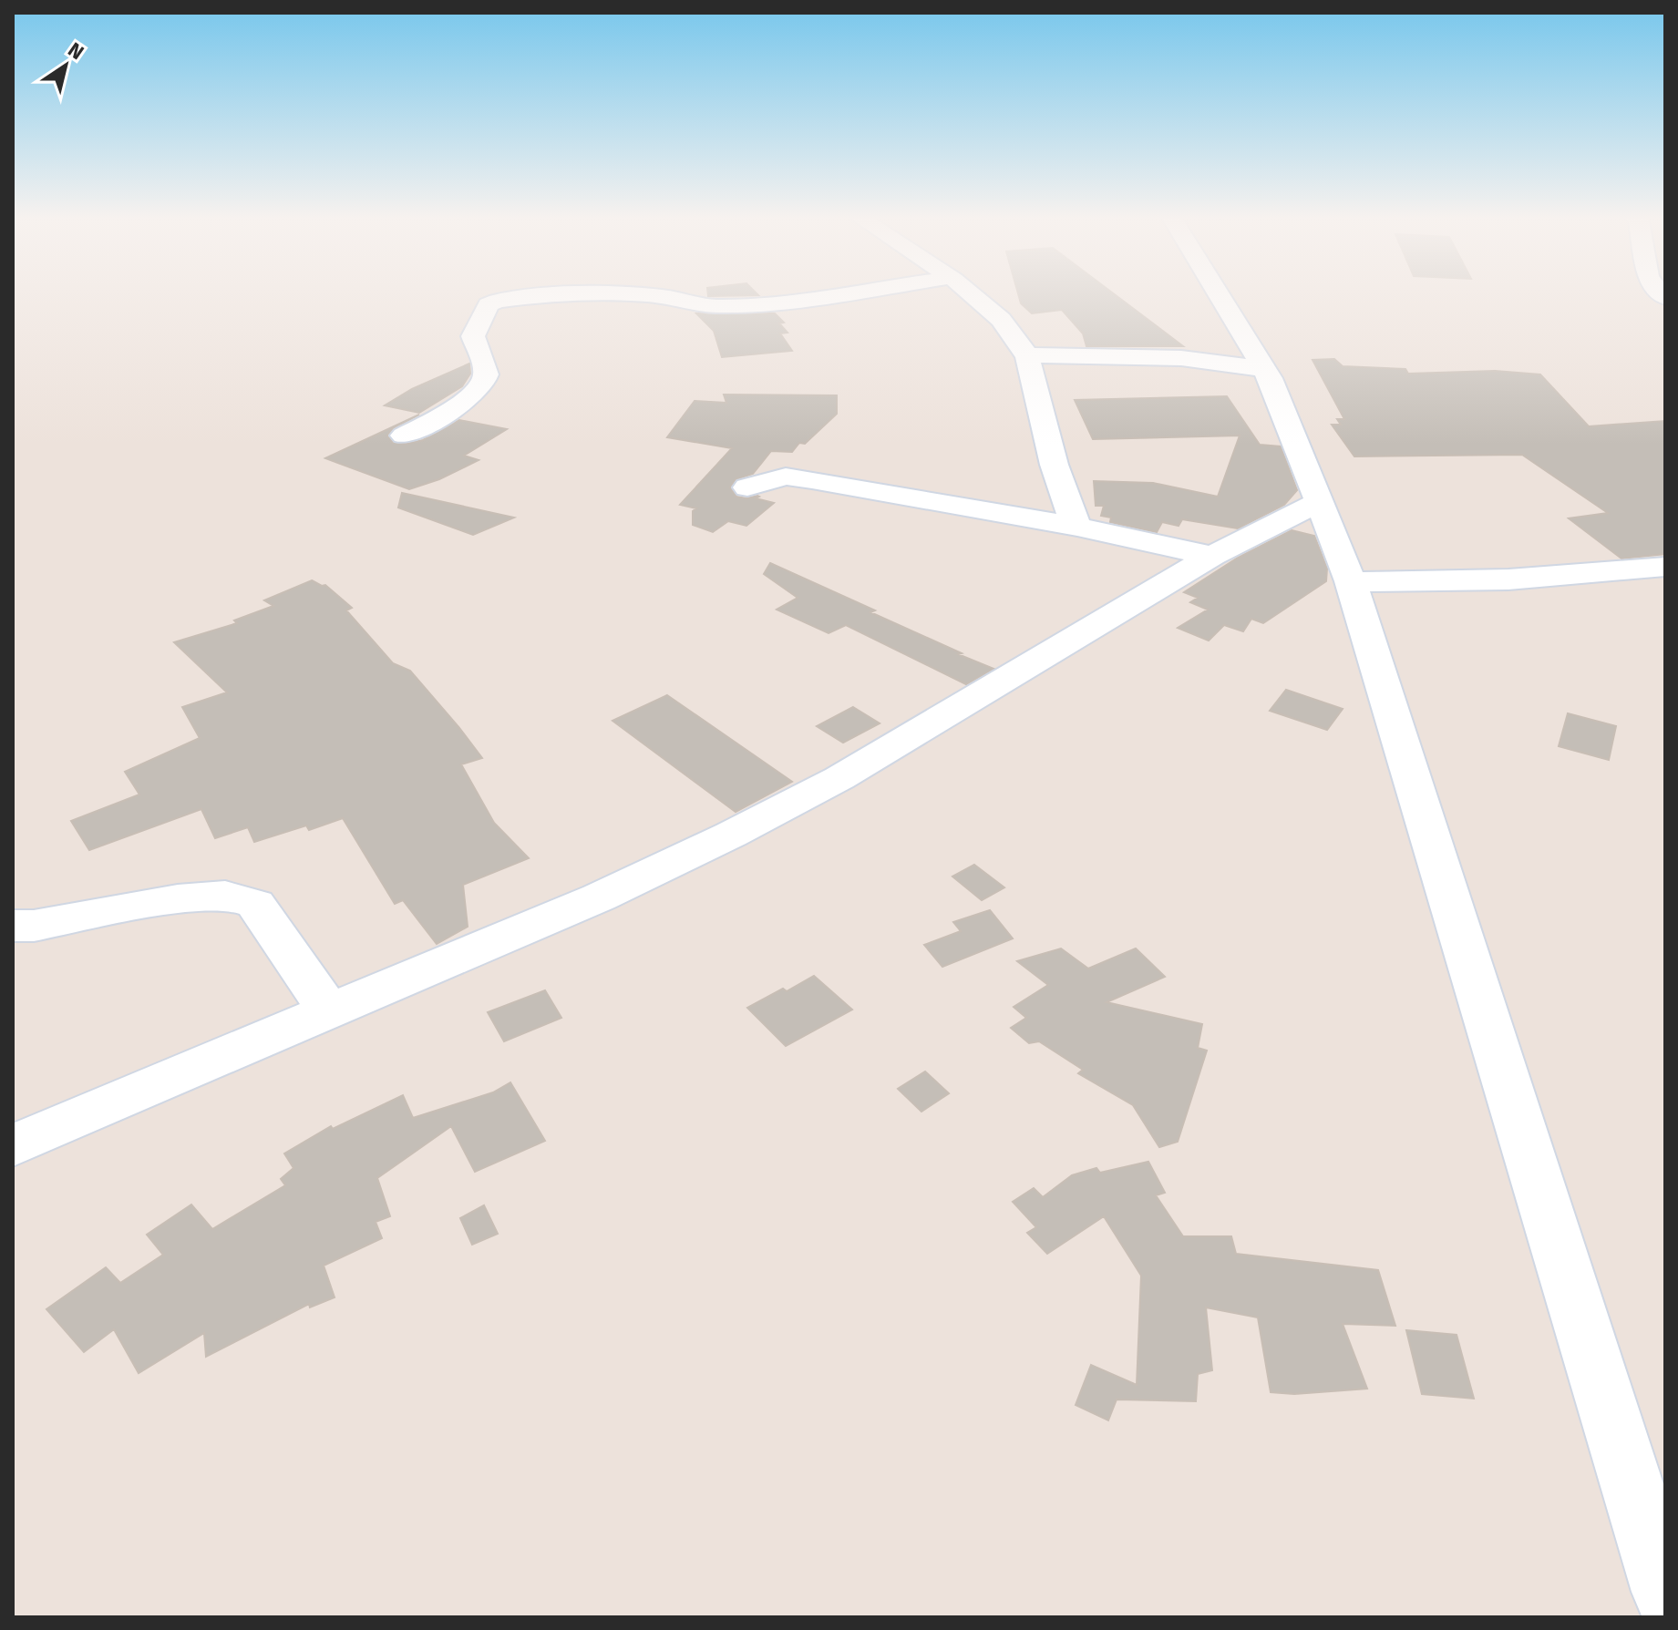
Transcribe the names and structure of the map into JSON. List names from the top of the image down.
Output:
{
  "north": "top right"
}
